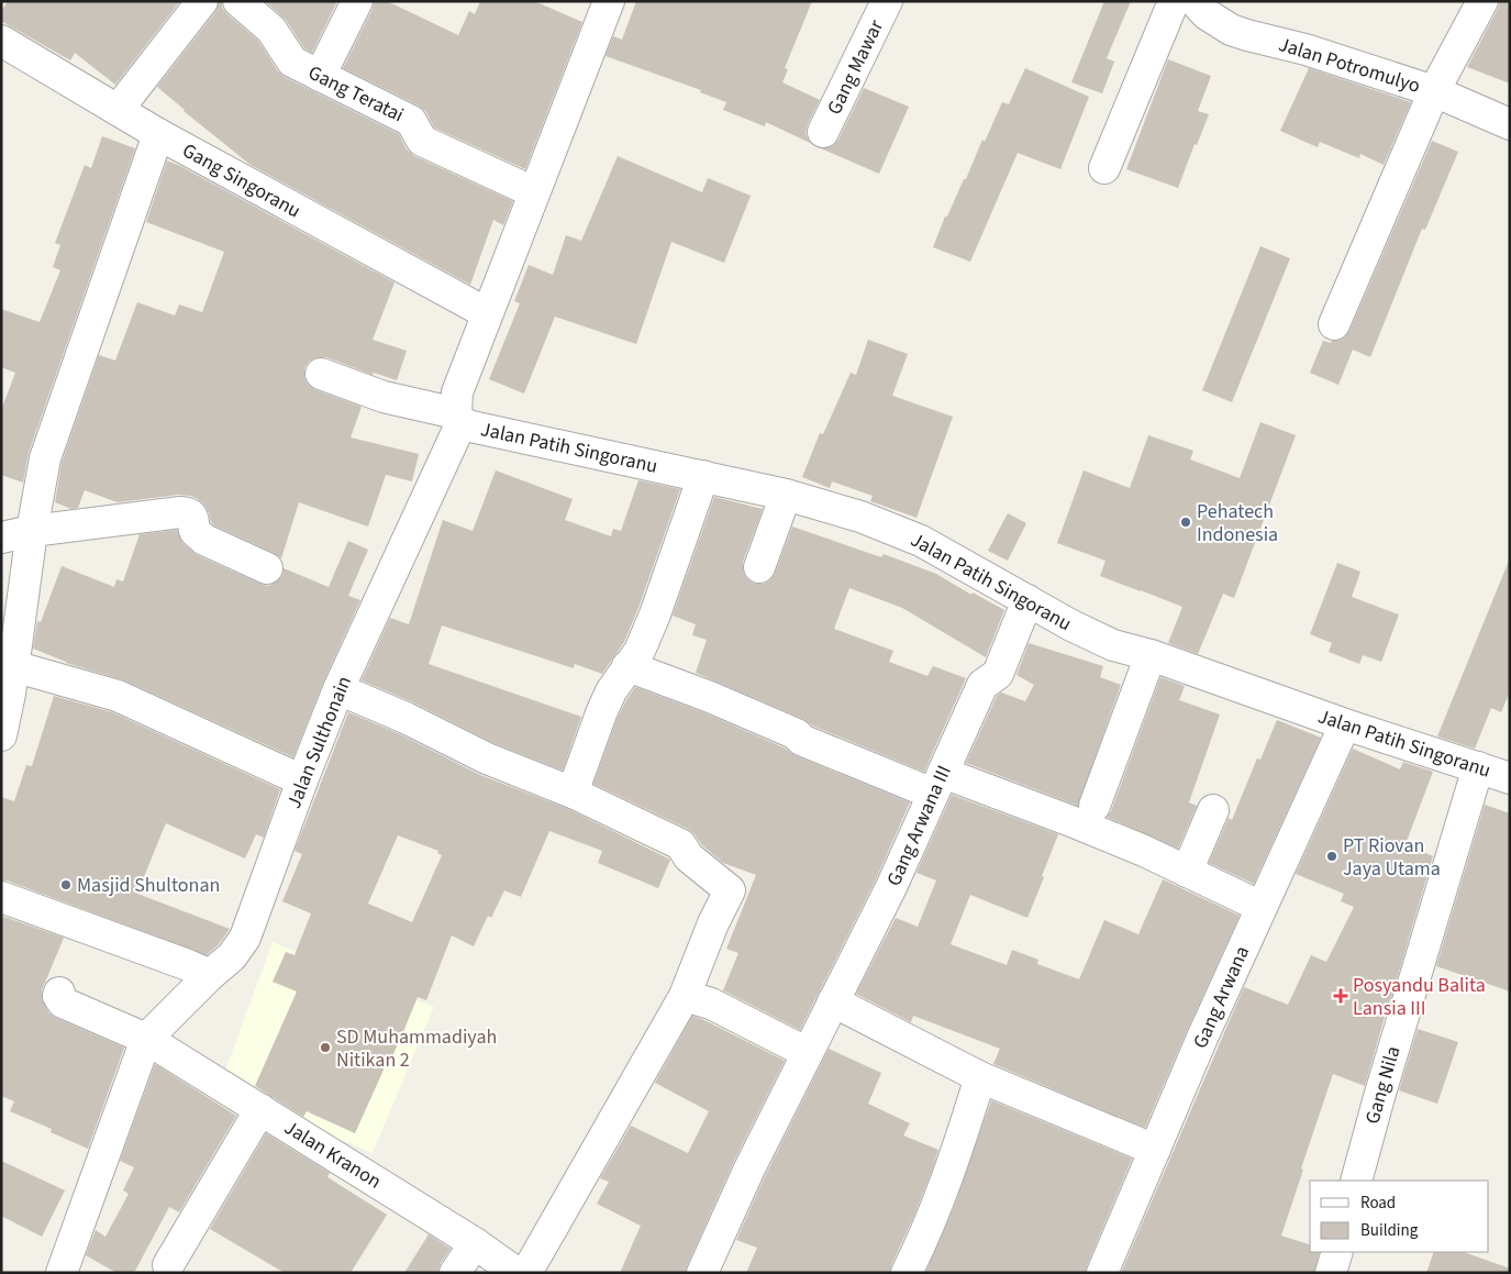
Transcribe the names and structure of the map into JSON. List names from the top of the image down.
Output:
{
  "streets": {
    "street": [
      "Jalan Potromulyo",
      "Gang Mawar",
      "Gang Teratai",
      "Gang Singoranu",
      "Jalan Patih Singoranu",
      "Jalan Sulthonain",
      "Gang Arwana III",
      "Gang Arwana",
      "Gang Nila",
      "Jalan Kranon"
    ]
  },
  "crossings": [
    ["Gang Teratai", "Jalan Sulthonain"],
    ["Gang Singoranu", "Jalan Sulthonain"],
    ["Jalan Patih Singoranu", "Jalan Sulthonain"],
    ["Jalan Patih Singoranu", "Gang Arwana III"],
    ["Jalan Patih Singoranu", "Gang Arwana"],
    ["Jalan Patih Singoranu", "Gang Nila"],
    ["Jalan Sulthonain", "Jalan Kranon"]
  ],
  "places": {
    "other": [
      "Pehatech Indonesia",
      "PT Riovan Jaya Utama",
      "Masjid Shultonan",
      "SD Muhammadiyah Nitikan 2"
    ],
    "health": ["Posyandu Balita Lansia III"]
  },
  "legend": ["Road", "Building"]
}
